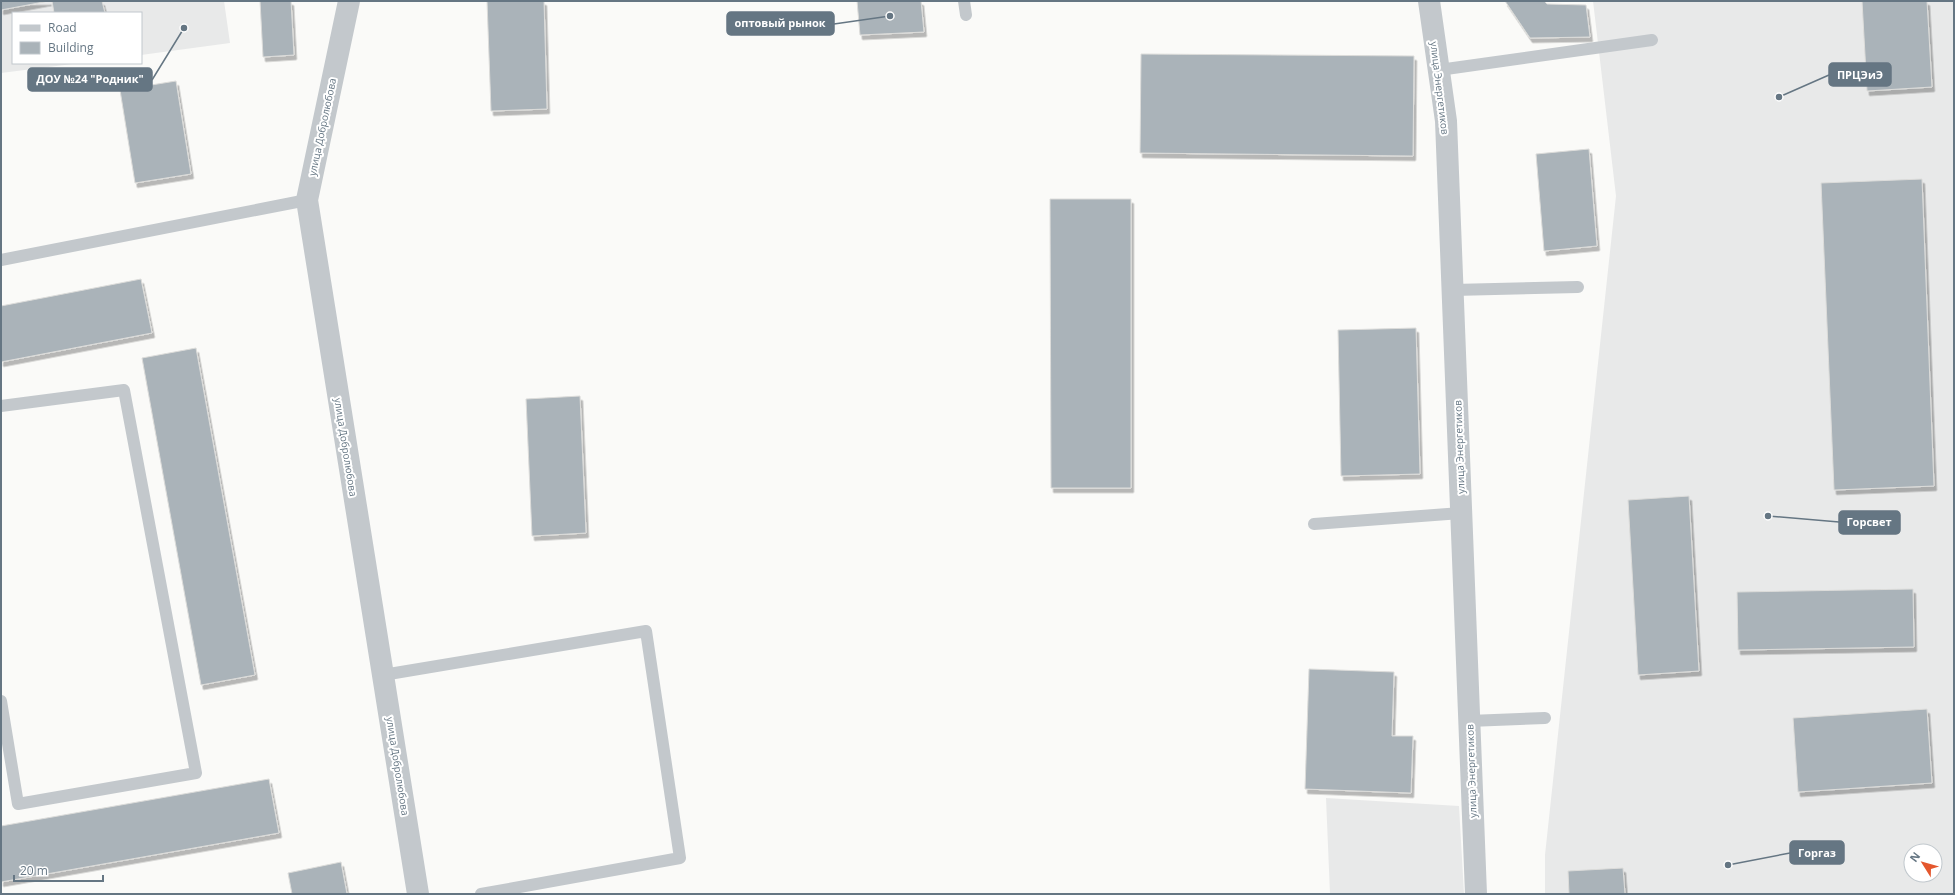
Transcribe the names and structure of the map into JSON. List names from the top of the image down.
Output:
{
  "streets": {
    "street": ["улица Энергетиков", "улица Добролюбова"]
  },
  "places": [
    "оптовый рынок",
    "ДОУ №24 \"Родник\"",
    "ПРЦЭиЭ",
    "Горсвет",
    "Горгаз"
  ],
  "legend": ["Road", "Building"],
  "scale_bar": "20 m",
  "north": "top left"
}
